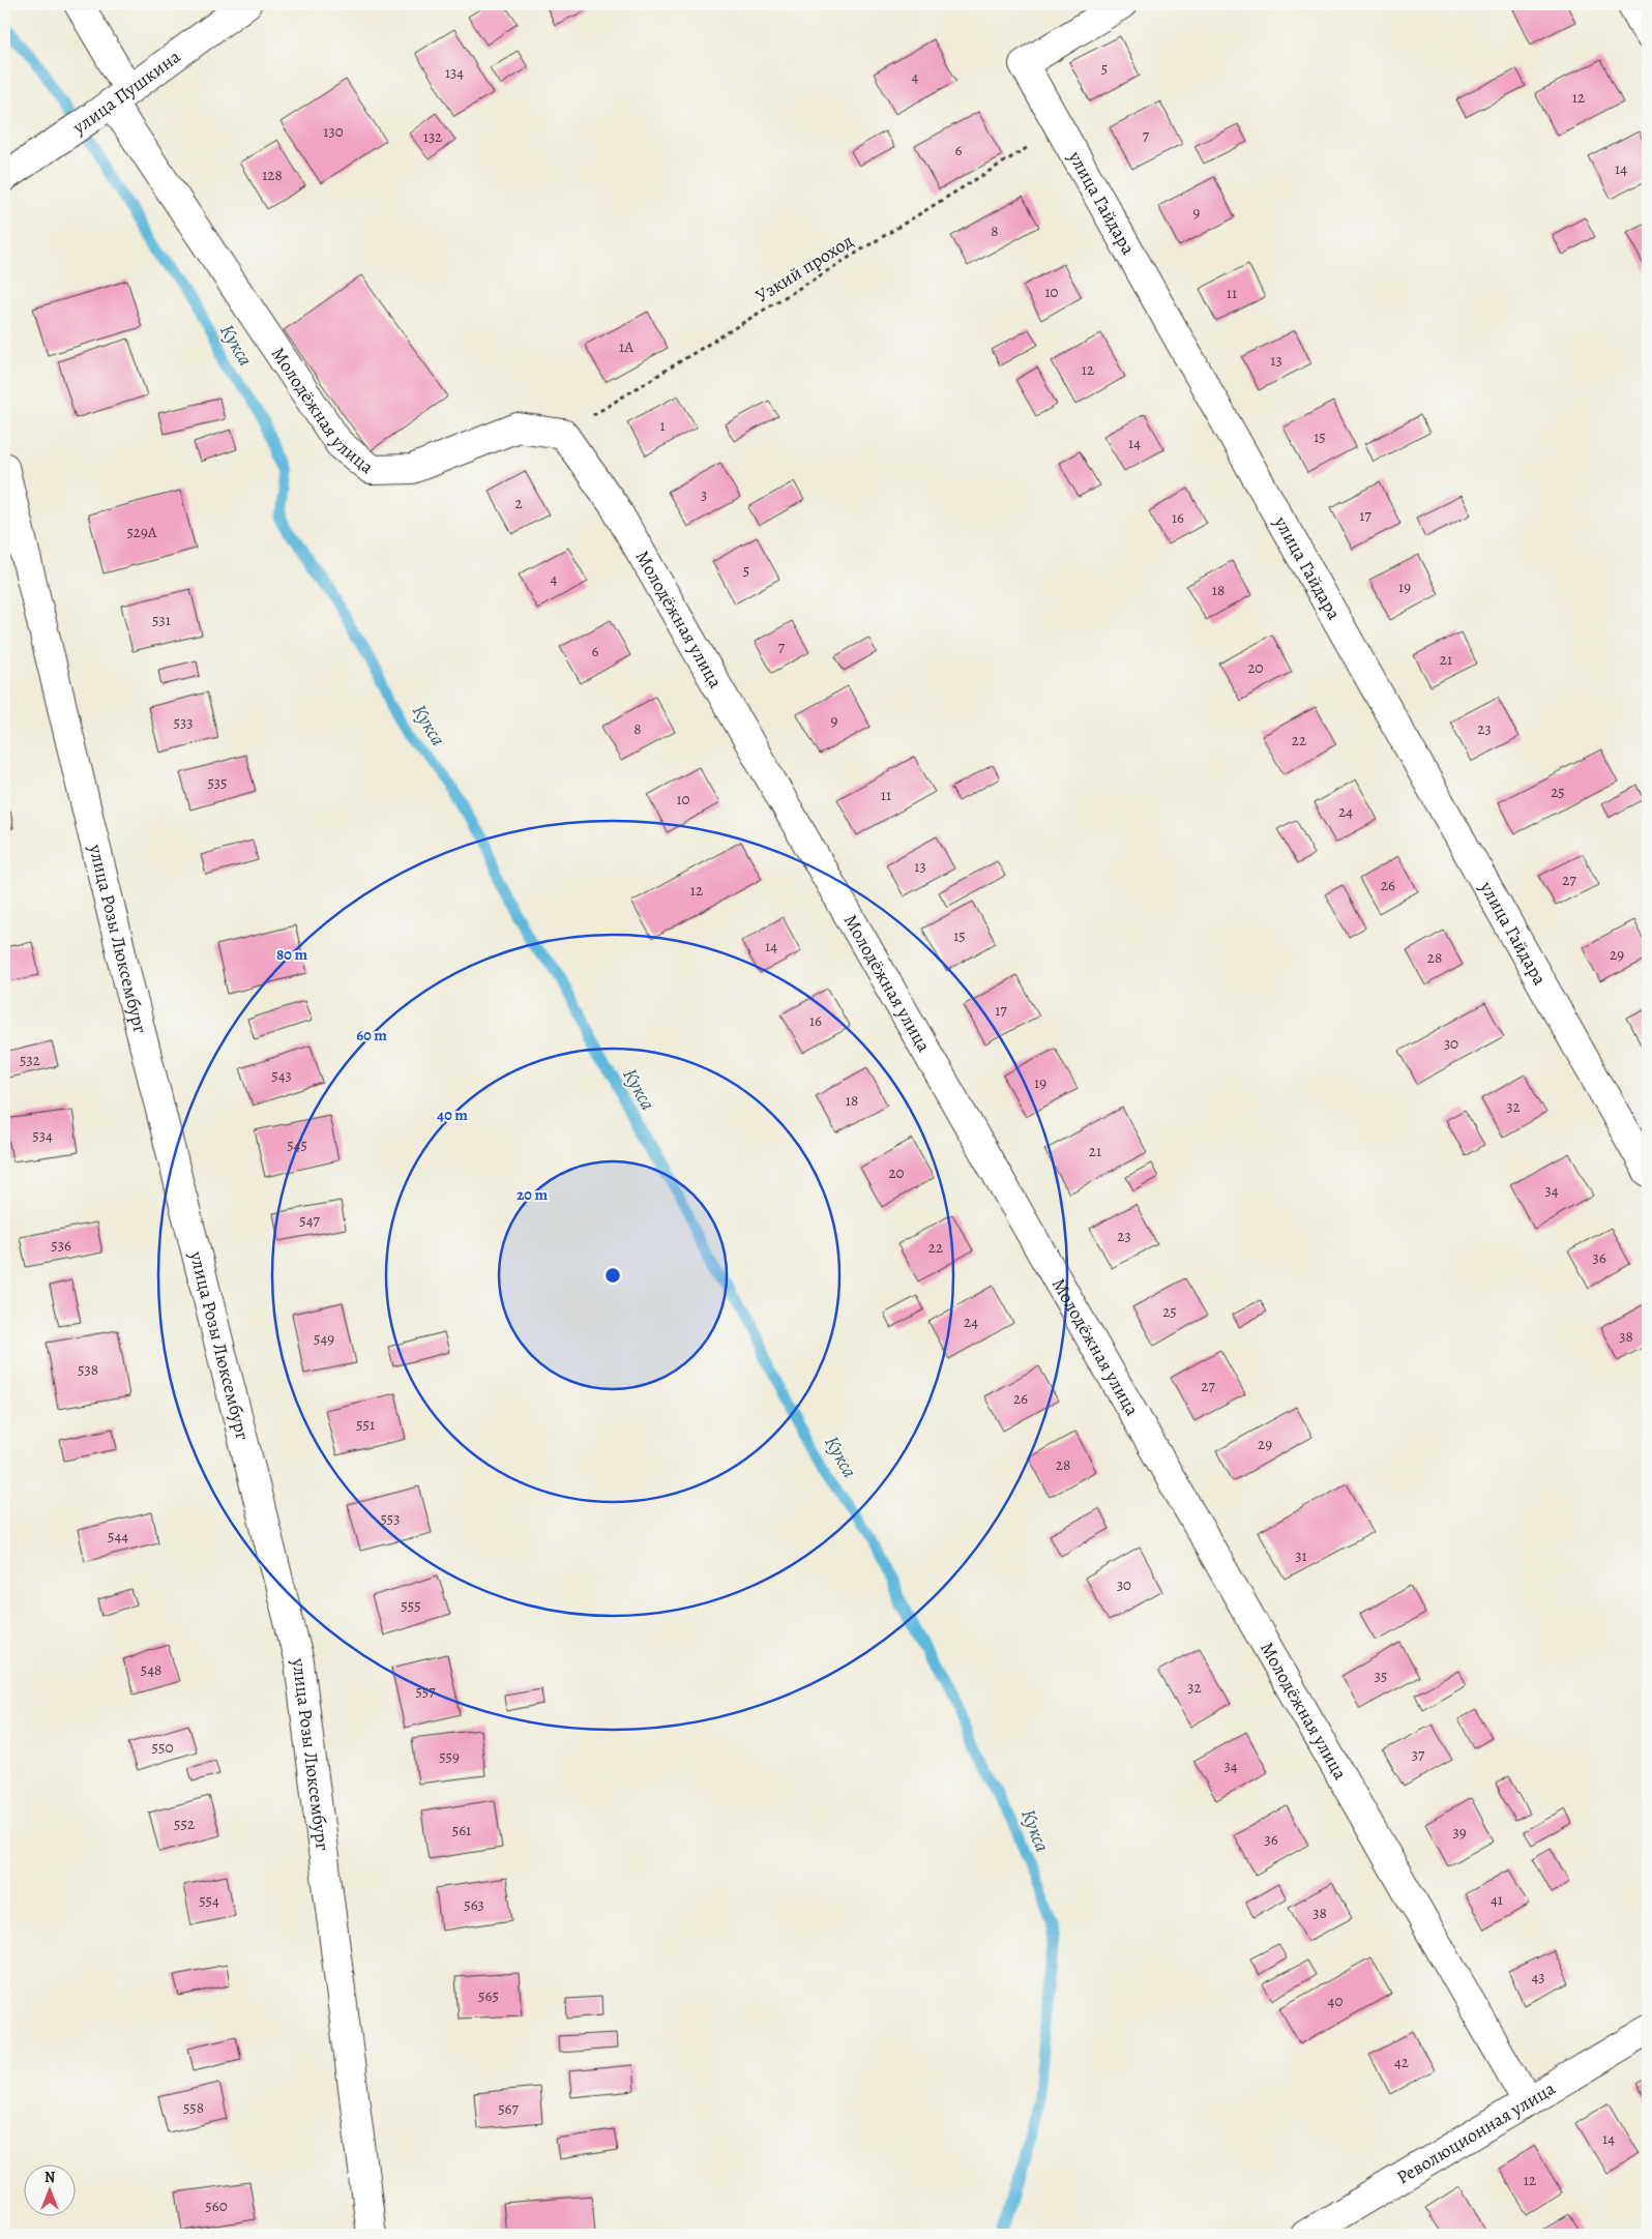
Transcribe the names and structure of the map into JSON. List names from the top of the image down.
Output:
{
  "streets": {
    "street": [
      "улица Пушкина",
      "улица Гайдара",
      "Молодёжная улица",
      "улица Розы Люксембург",
      "Революционная улица"
    ],
    "path": ["Узкий проход"]
  },
  "crossings": [
    ["улица Пушкина", "Молодёжная улица"],
    ["улица Гайдара", "Узкий проход"],
    ["Узкий проход", "Молодёжная улица"],
    ["Молодёжная улица", "Революционная улица"]
  ],
  "water": ["Кукса"],
  "house_numbers": [
    "5",
    "134",
    "4",
    "12",
    "130",
    "7",
    "132",
    "6",
    "14",
    "128",
    "9",
    "8",
    "10",
    "11",
    "1А",
    "13",
    "12",
    "1",
    "15",
    "14",
    "3",
    "2",
    "17",
    "16",
    "529А",
    "5",
    "4",
    "19",
    "18",
    "531",
    "7",
    "6",
    "21",
    "20",
    "9",
    "533",
    "8",
    "23",
    "22",
    "535",
    "25",
    "11",
    "10",
    "24",
    "13",
    "27",
    "26",
    "12",
    "15",
    "14",
    "29",
    "28",
    "17",
    "16",
    "30",
    "532",
    "543",
    "19",
    "18",
    "32",
    "534",
    "545",
    "21",
    "20",
    "34",
    "547",
    "23",
    "536",
    "22",
    "36",
    "25",
    "24",
    "38",
    "549",
    "538",
    "27",
    "26",
    "551",
    "29",
    "28",
    "553",
    "544",
    "31",
    "30",
    "555",
    "548",
    "35",
    "32",
    "557",
    "550",
    "37",
    "559",
    "34",
    "552",
    "561",
    "39",
    "36",
    "41",
    "554",
    "563",
    "38",
    "43",
    "565",
    "40",
    "42",
    "558",
    "567",
    "14",
    "12",
    "560"
  ],
  "north": "top",
  "rings": [
    "80 m",
    "60 m",
    "40 m",
    "20 m"
  ]
}
